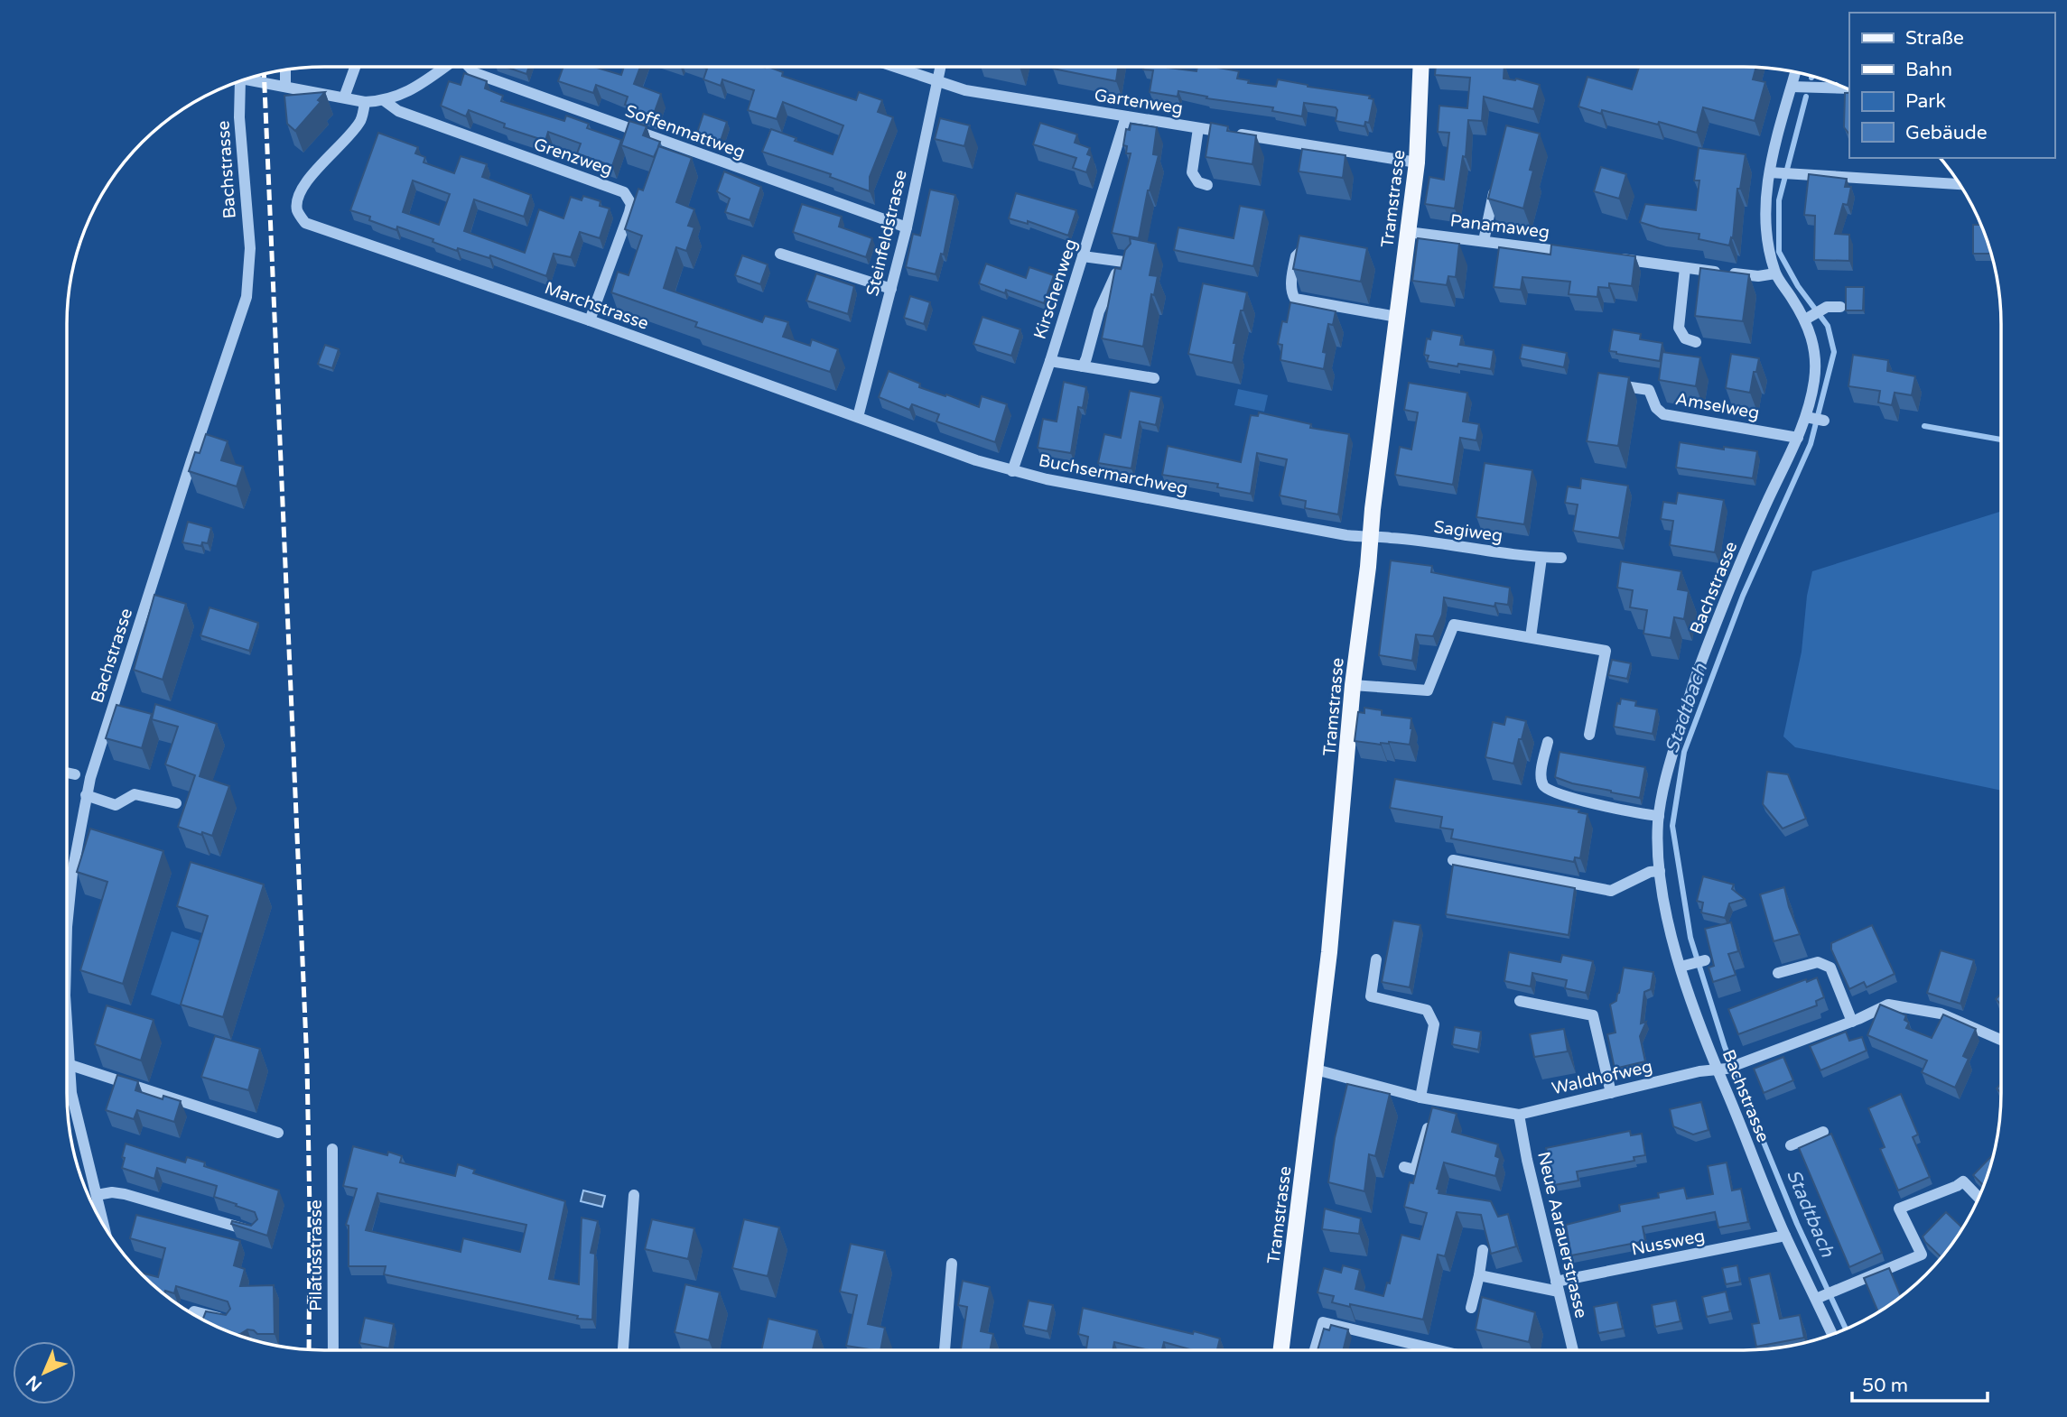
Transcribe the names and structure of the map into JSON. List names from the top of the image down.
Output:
{
  "streets": {
    "main road": ["Tramstrasse"],
    "street": [
      "Gartenweg",
      "Soffenmattweg",
      "Grenzweg",
      "Bachstrasse",
      "Panamaweg",
      "Steinfeldstrasse",
      "Kirschenweg",
      "Marchstrasse",
      "Amselweg",
      "Buchsermarchweg",
      "Sagiweg",
      "Waldhofweg",
      "Neue Aarauerstrasse",
      "Nussweg",
      "Pilatusstrasse"
    ]
  },
  "crossings": [
    ["Gartenweg", "Tramstrasse"],
    ["Gartenweg", "Steinfeldstrasse"],
    ["Gartenweg", "Kirschenweg"],
    ["Soffenmattweg", "Steinfeldstrasse"],
    ["Grenzweg", "Marchstrasse"],
    ["Bachstrasse", "Amselweg"],
    ["Bachstrasse", "Waldhofweg"],
    ["Bachstrasse", "Nussweg"],
    ["Tramstrasse", "Panamaweg"],
    ["Tramstrasse", "Buchsermarchweg"],
    ["Tramstrasse", "Sagiweg"],
    ["Tramstrasse", "Waldhofweg"],
    ["Steinfeldstrasse", "Marchstrasse"],
    ["Steinfeldstrasse", "Buchsermarchweg"],
    ["Kirschenweg", "Buchsermarchweg"],
    ["Marchstrasse", "Buchsermarchweg"],
    ["Buchsermarchweg", "Sagiweg"],
    ["Waldhofweg", "Neue Aarauerstrasse"],
    ["Neue Aarauerstrasse", "Nussweg"]
  ],
  "water": ["Stadtbach"],
  "legend": [
    "Straße",
    "Bahn",
    "Park",
    "Gebäude"
  ],
  "scale_bar": "50 m",
  "north": "bottom left"
}
